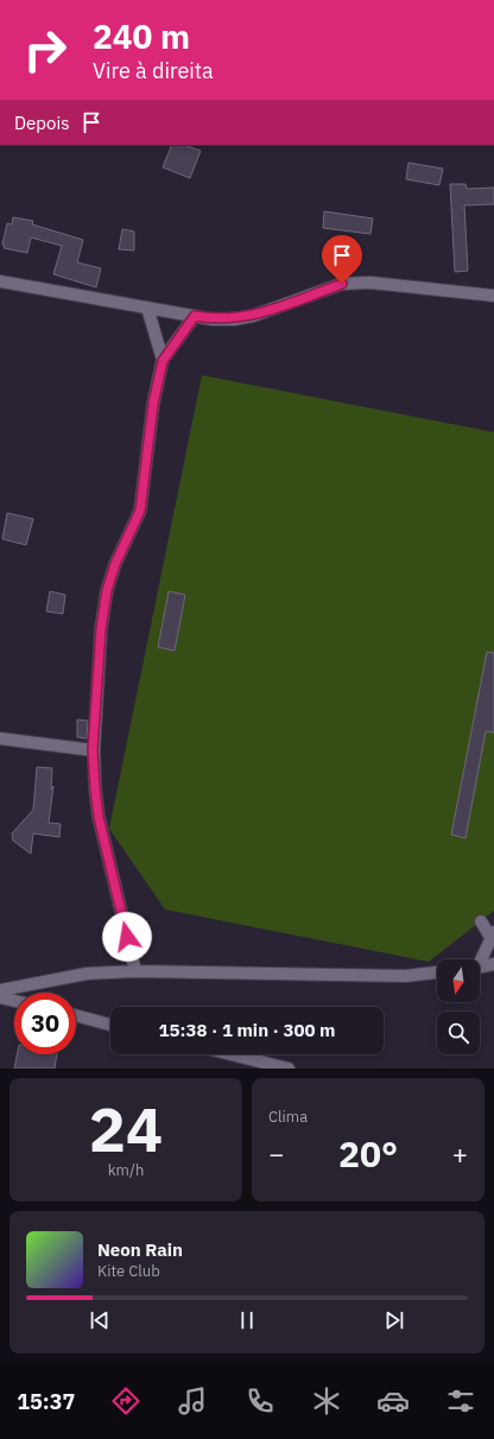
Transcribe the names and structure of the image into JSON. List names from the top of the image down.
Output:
{
  "north": "bottom",
  "page": {
    "turn": ["240 m", "Vire à direita"],
    "then": "Depois",
    "limit": "30",
    "trip": "15:38 · 1 min · 300 m",
    "tile": [
      ["24", "km/h"],
      "Clima"
    ],
    "heat": ["−", "20°", "+"],
    "song": ["Neon Rain", "Kite Club"],
    "tabs": "15:37"
  }
}
